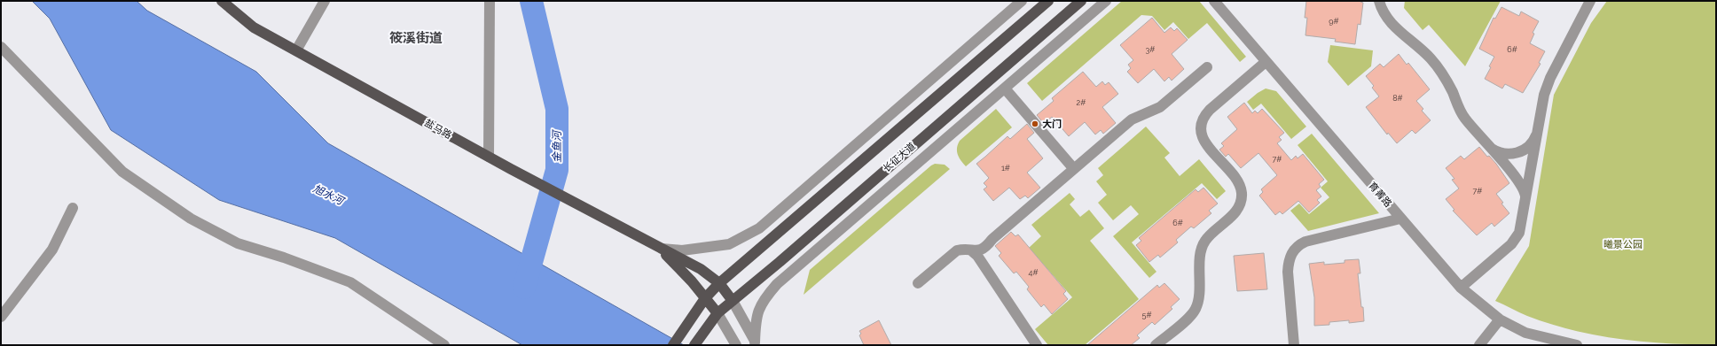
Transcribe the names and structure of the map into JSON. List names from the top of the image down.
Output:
{
  "streets": {
    "main road": ["盐马路", "长征大道"],
    "street": ["育菁路"]
  },
  "crossings": [
    ["盐马路", "长征大道"]
  ],
  "districts": ["筱溪街道"],
  "water": ["金鱼河", "旭水河"],
  "parks": ["曦景公园"],
  "places": ["大门"],
  "house_numbers": [
    "9#",
    "3#",
    "6#",
    "8#",
    "2#",
    "7#",
    "1#",
    "7#",
    "6#",
    "4#",
    "5#"
  ]
}
